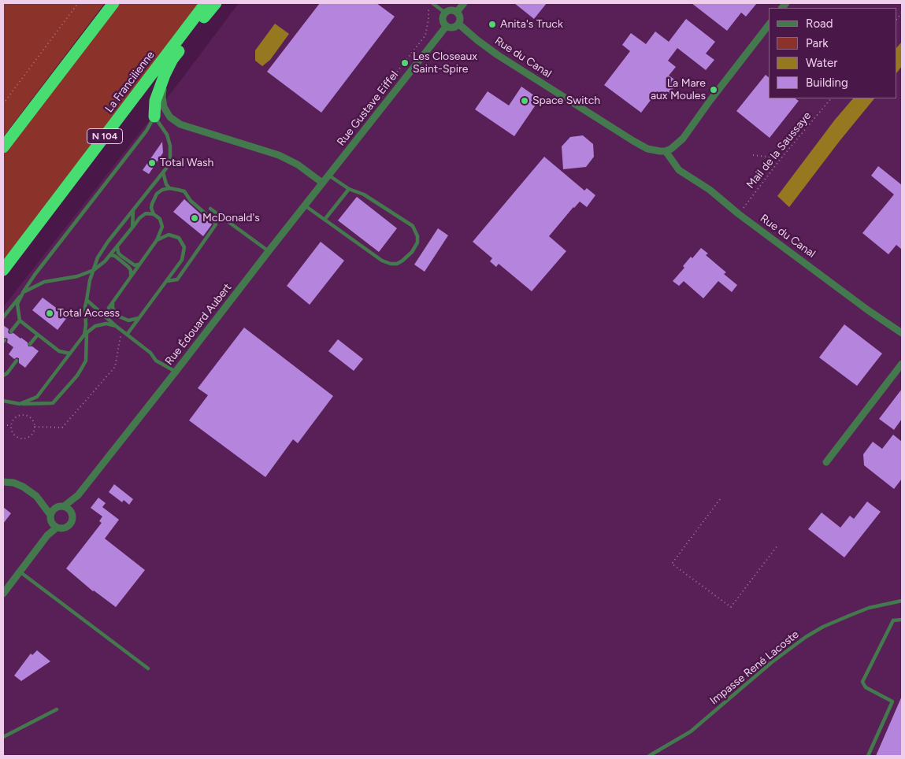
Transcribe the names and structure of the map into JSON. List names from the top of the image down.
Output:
{
  "streets": {
    "highway": ["La Francilienne", "N 104"],
    "street": ["Rue du Canal", "Rue Gustave Eiffel", "Rue Édouard Aubert"],
    "lane": ["Impasse René Lacoste"],
    "path": ["Mail de la Saussaye"]
  },
  "crossings": [
    ["Rue du Canal", "Rue Gustave Eiffel"],
    ["Rue du Canal", "Mail de la Saussaye"],
    ["Rue Gustave Eiffel", "Rue Édouard Aubert"]
  ],
  "places": [
    "Anita's Truck",
    "Les Closeaux Saint-Spire",
    "La Mare aux Moules",
    "Space Switch",
    "Total Wash",
    "McDonald's",
    "Total Access"
  ],
  "legend": [
    "Road",
    "Park",
    "Water",
    "Building"
  ]
}
